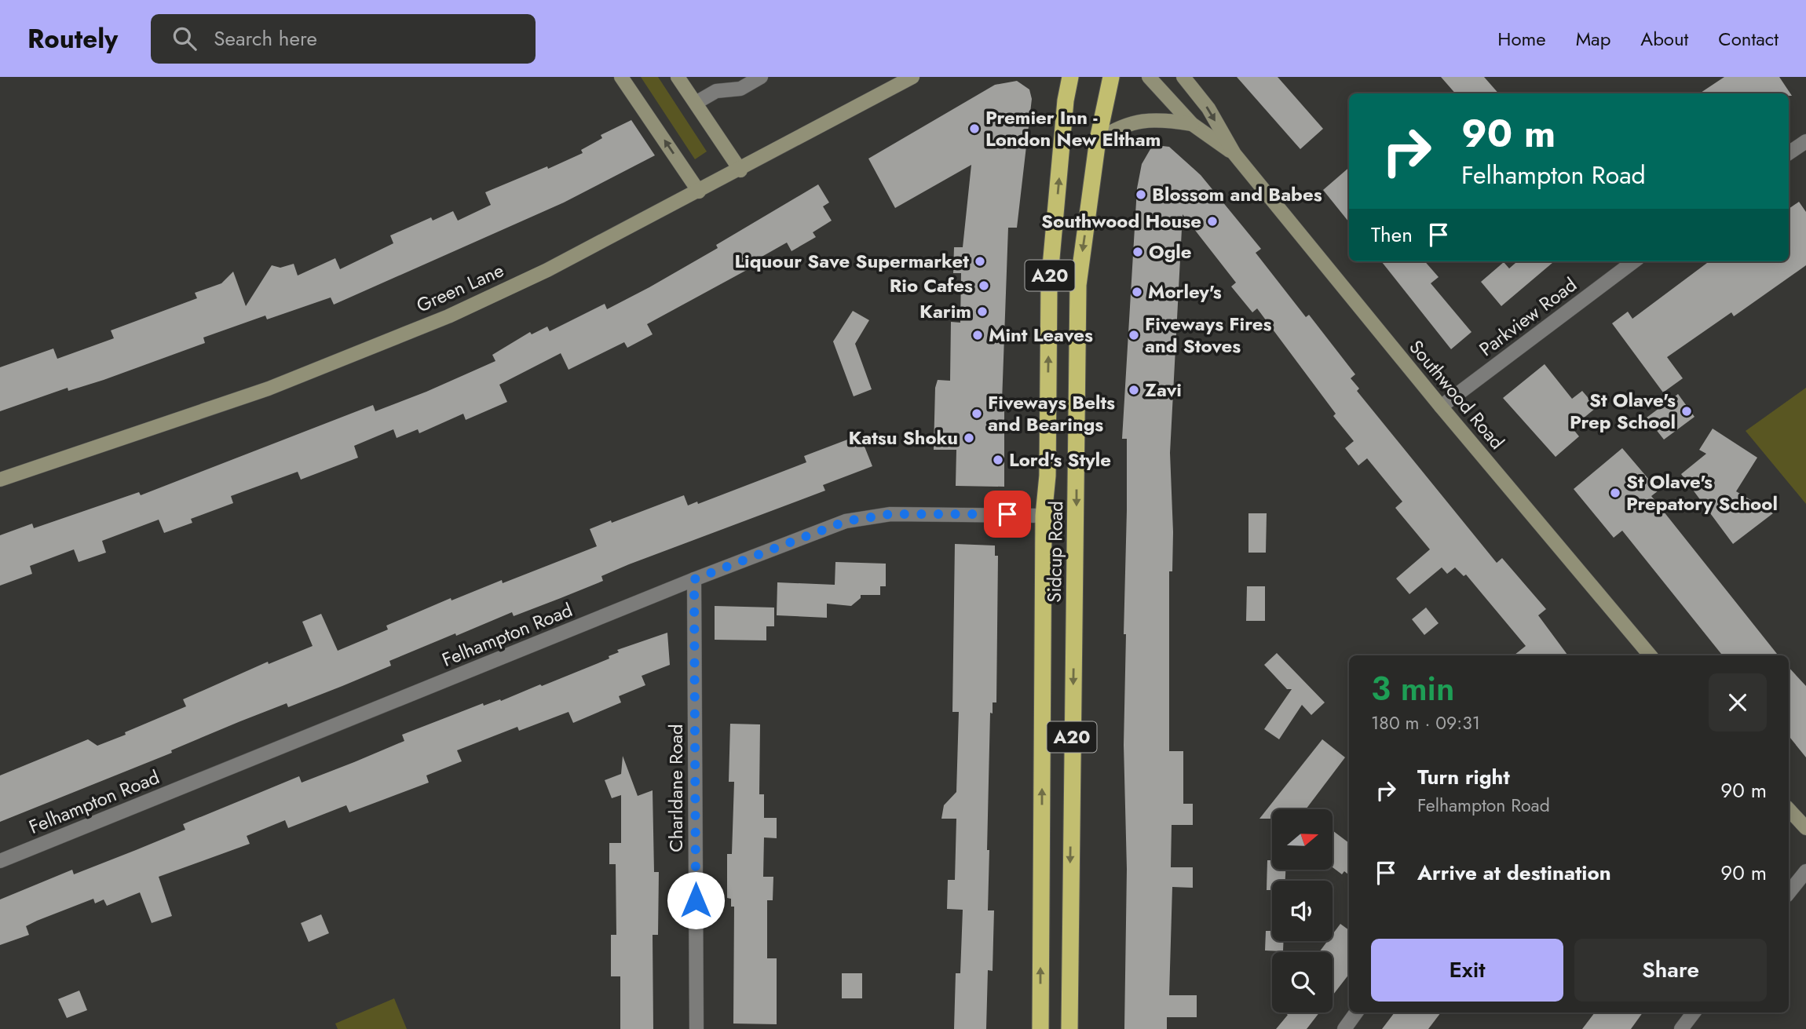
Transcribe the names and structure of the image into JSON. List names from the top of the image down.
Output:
{
  "streets": {
    "highway": ["A20", "Sidcup Road"],
    "street": [
      "Green Lane",
      "Parkview Road",
      "Southwood Road",
      "Felhampton Road",
      "Charldane Road"
    ]
  },
  "crossings": [
    ["Parkview Road", "Southwood Road"],
    ["Southwood Road", "Sidcup Road"],
    ["Sidcup Road", "Felhampton Road"],
    ["Felhampton Road", "Charldane Road"]
  ],
  "places": [
    "Premier Inn - London New Eltham",
    "Blossom and Babes",
    "Southwood House",
    "Ogle",
    "Liquour Save Supermarket",
    "Rio Cafes",
    "Morley's",
    "Karim",
    "Mint Leaves",
    "Fiveways Fires and Stoves",
    "Zavi",
    "St Olave's Prep School",
    "Fiveways Belts and Bearings",
    "Katsu Shoku",
    "Lord's Style",
    "St Olave's Prepatory School"
  ],
  "north": "right",
  "page": {
    "header": "Routely",
    "search": "Search here",
    "nav": [
      "Home",
      "Map",
      "About",
      "Contact"
    ],
    "turn": ["90 m", "Felhampton Road"],
    "then": "Then",
    "heading": ["3 min", "180 m · 09:31"],
    "list": [
      {
        "name": "Turn right",
        "note": "Felhampton Road",
        "value": "90 m"
      },
      {
        "name": "Arrive at destination",
        "value": "90 m"
      }
    ],
    "buttons": ["Exit", "Share"]
  }
}
